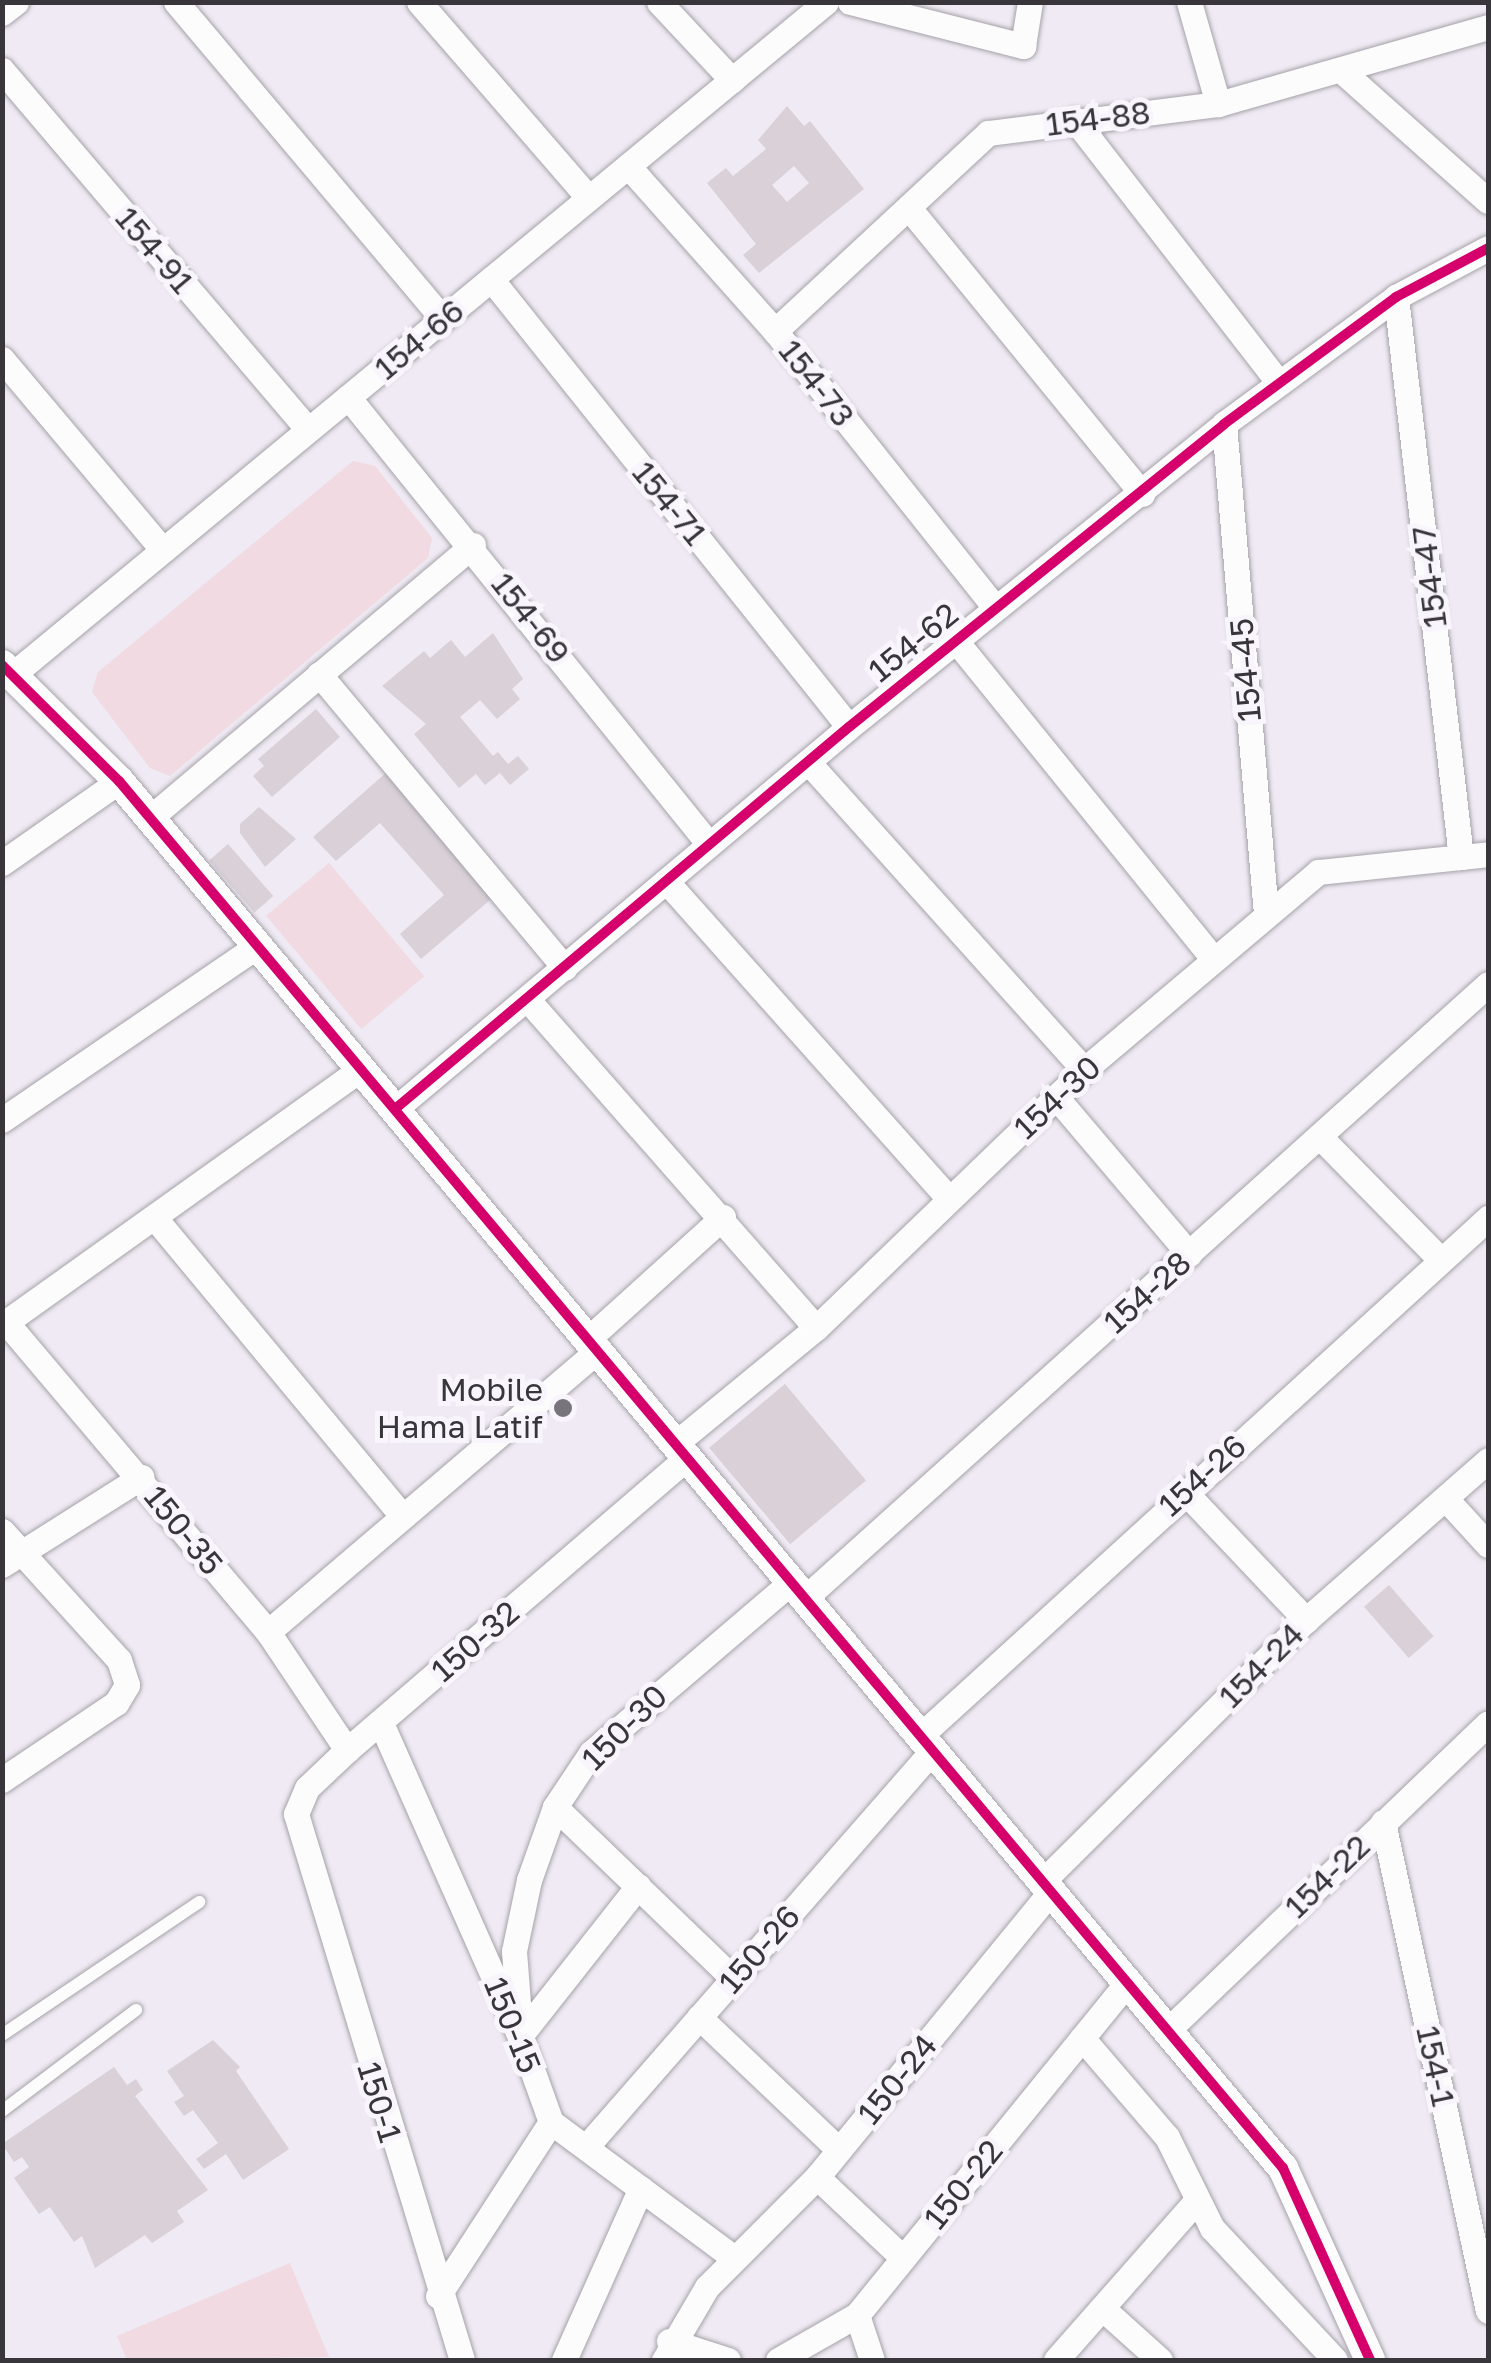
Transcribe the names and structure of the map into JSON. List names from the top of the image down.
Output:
{
  "streets": {
    "street": [
      "154-88",
      "154-91",
      "154-66",
      "154-73",
      "154-71",
      "154-47",
      "154-69",
      "154-62",
      "154-45",
      "154-30",
      "154-28",
      "154-26",
      "150-35",
      "150-32",
      "154-24",
      "150-30",
      "154-22",
      "150-26",
      "150-15",
      "154-1",
      "150-24",
      "150-1",
      "150-22"
    ]
  },
  "crossings": [
    ["154-88", "154-73"],
    ["154-91", "154-66"],
    ["154-66", "154-73"],
    ["154-66", "154-71"],
    ["154-66", "154-69"],
    ["154-73", "154-62"],
    ["154-71", "154-62"],
    ["154-47", "154-62"],
    ["154-69", "154-62"],
    ["154-62", "154-45"],
    ["154-45", "154-30"],
    ["154-30", "150-32"],
    ["154-28", "150-30"],
    ["154-26", "150-26"],
    ["150-35", "150-32"],
    ["150-32", "150-15"],
    ["150-32", "150-1"],
    ["154-24", "150-24"],
    ["150-30", "150-15"],
    ["154-22", "154-1"]
  ],
  "places": ["Mobile Hama Latif"]
}
